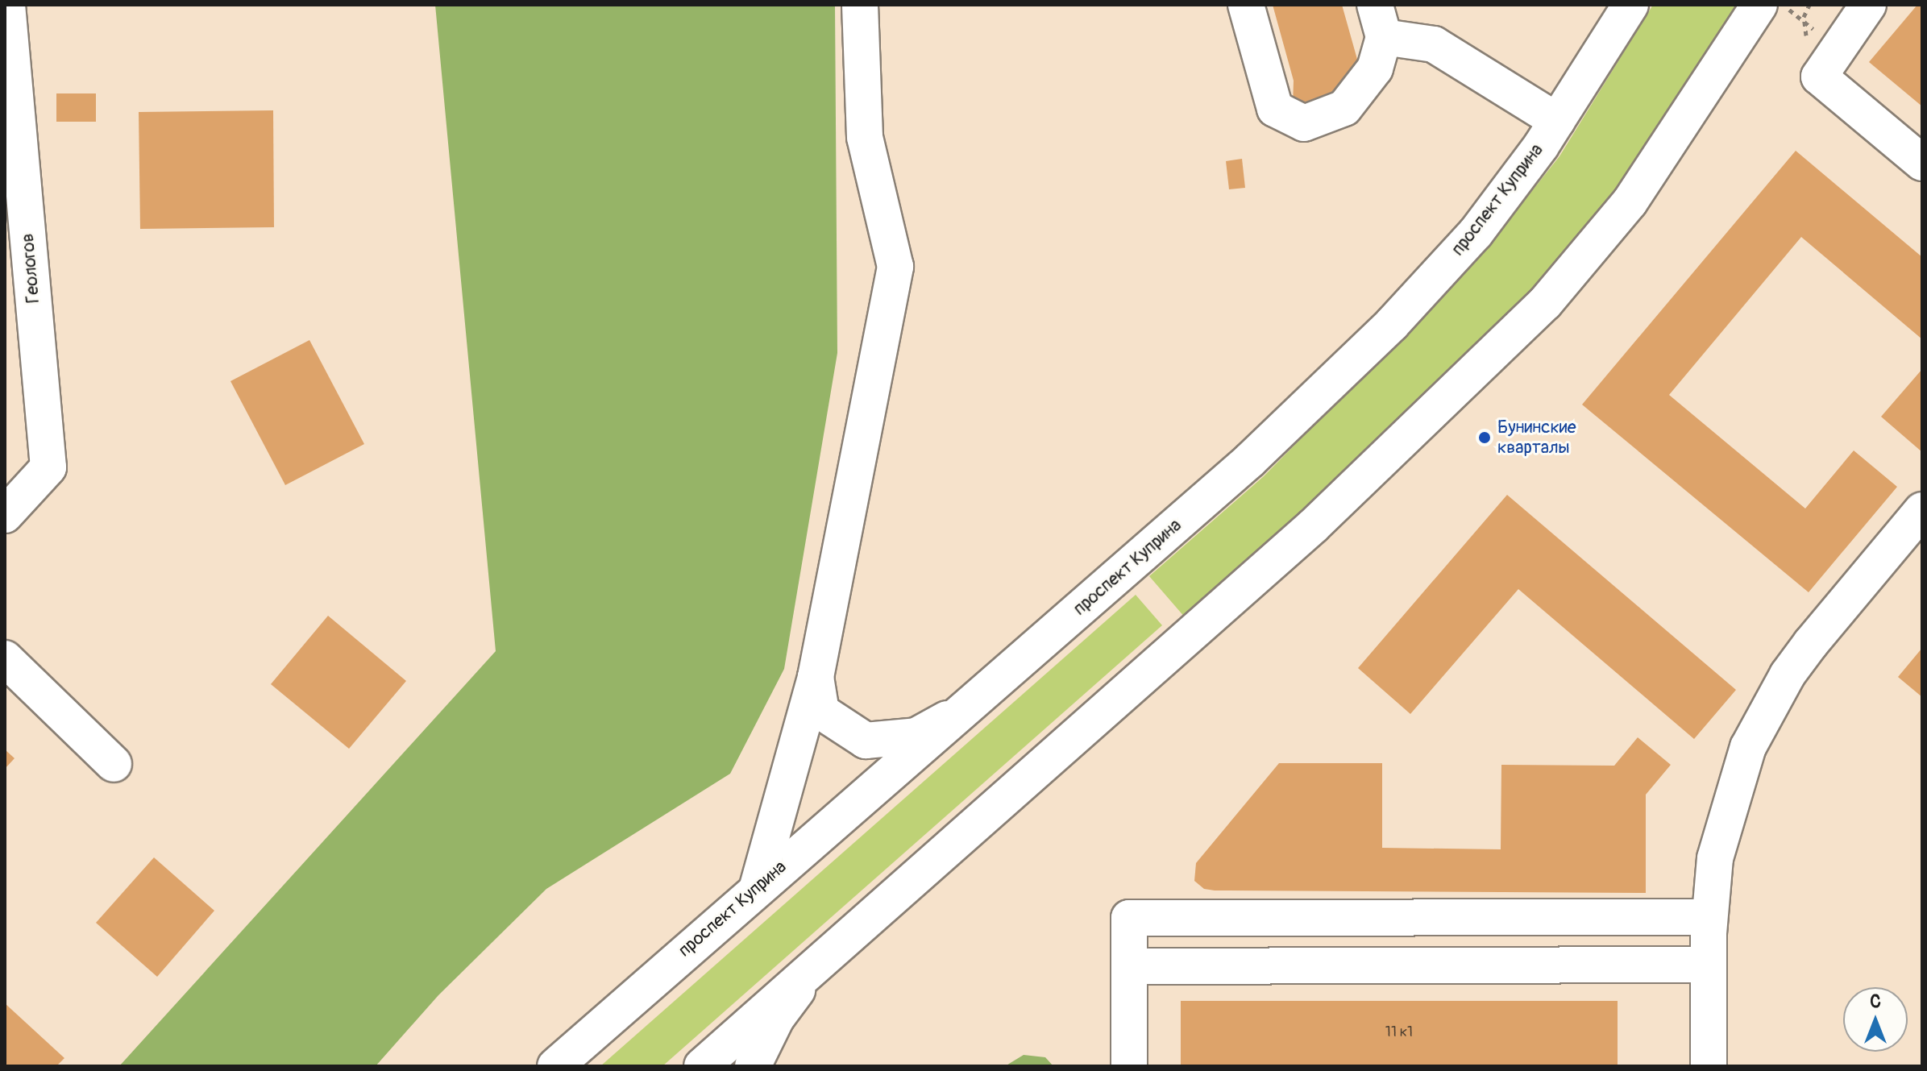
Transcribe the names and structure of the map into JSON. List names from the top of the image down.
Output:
{
  "streets": {
    "main road": ["проспект Куприна", "Геологов"]
  },
  "places": ["Бунинские кварталы"],
  "house_numbers": ["11 к1"],
  "north": "top"
}
